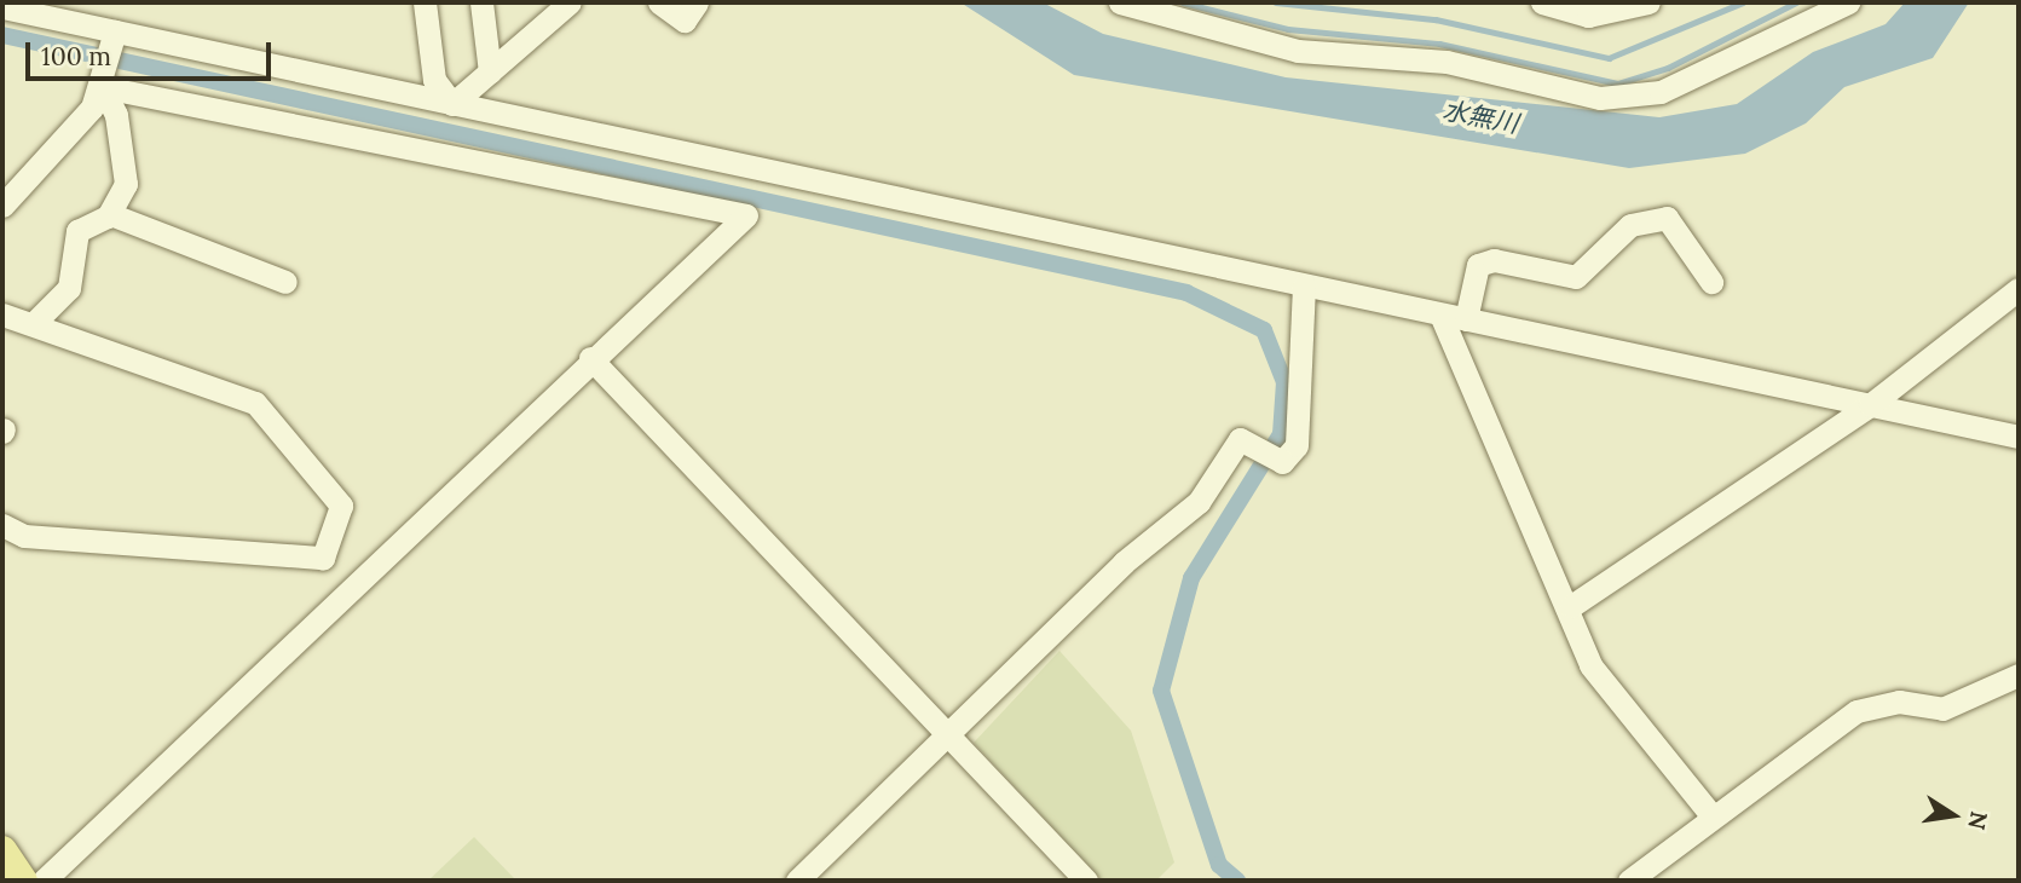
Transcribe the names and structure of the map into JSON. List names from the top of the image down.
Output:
{
  "water": ["水無川"],
  "scale_bar": "100 m",
  "north": "right"
}
